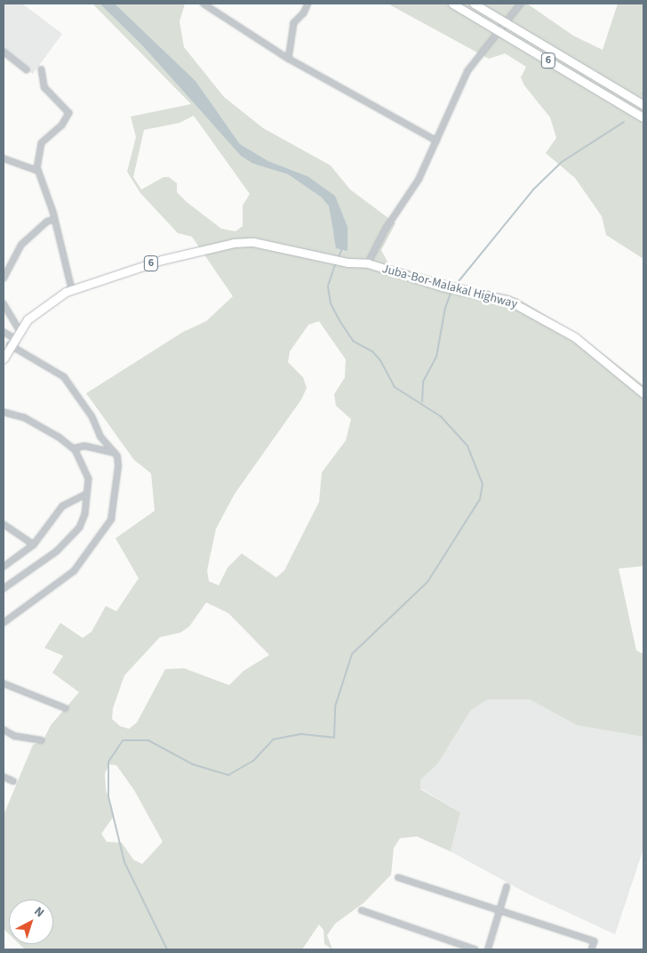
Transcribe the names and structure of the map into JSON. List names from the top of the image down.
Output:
{
  "streets": {
    "main road": ["6", "Juba-Bor-Malakal Highway"]
  },
  "north": "top right"
}
